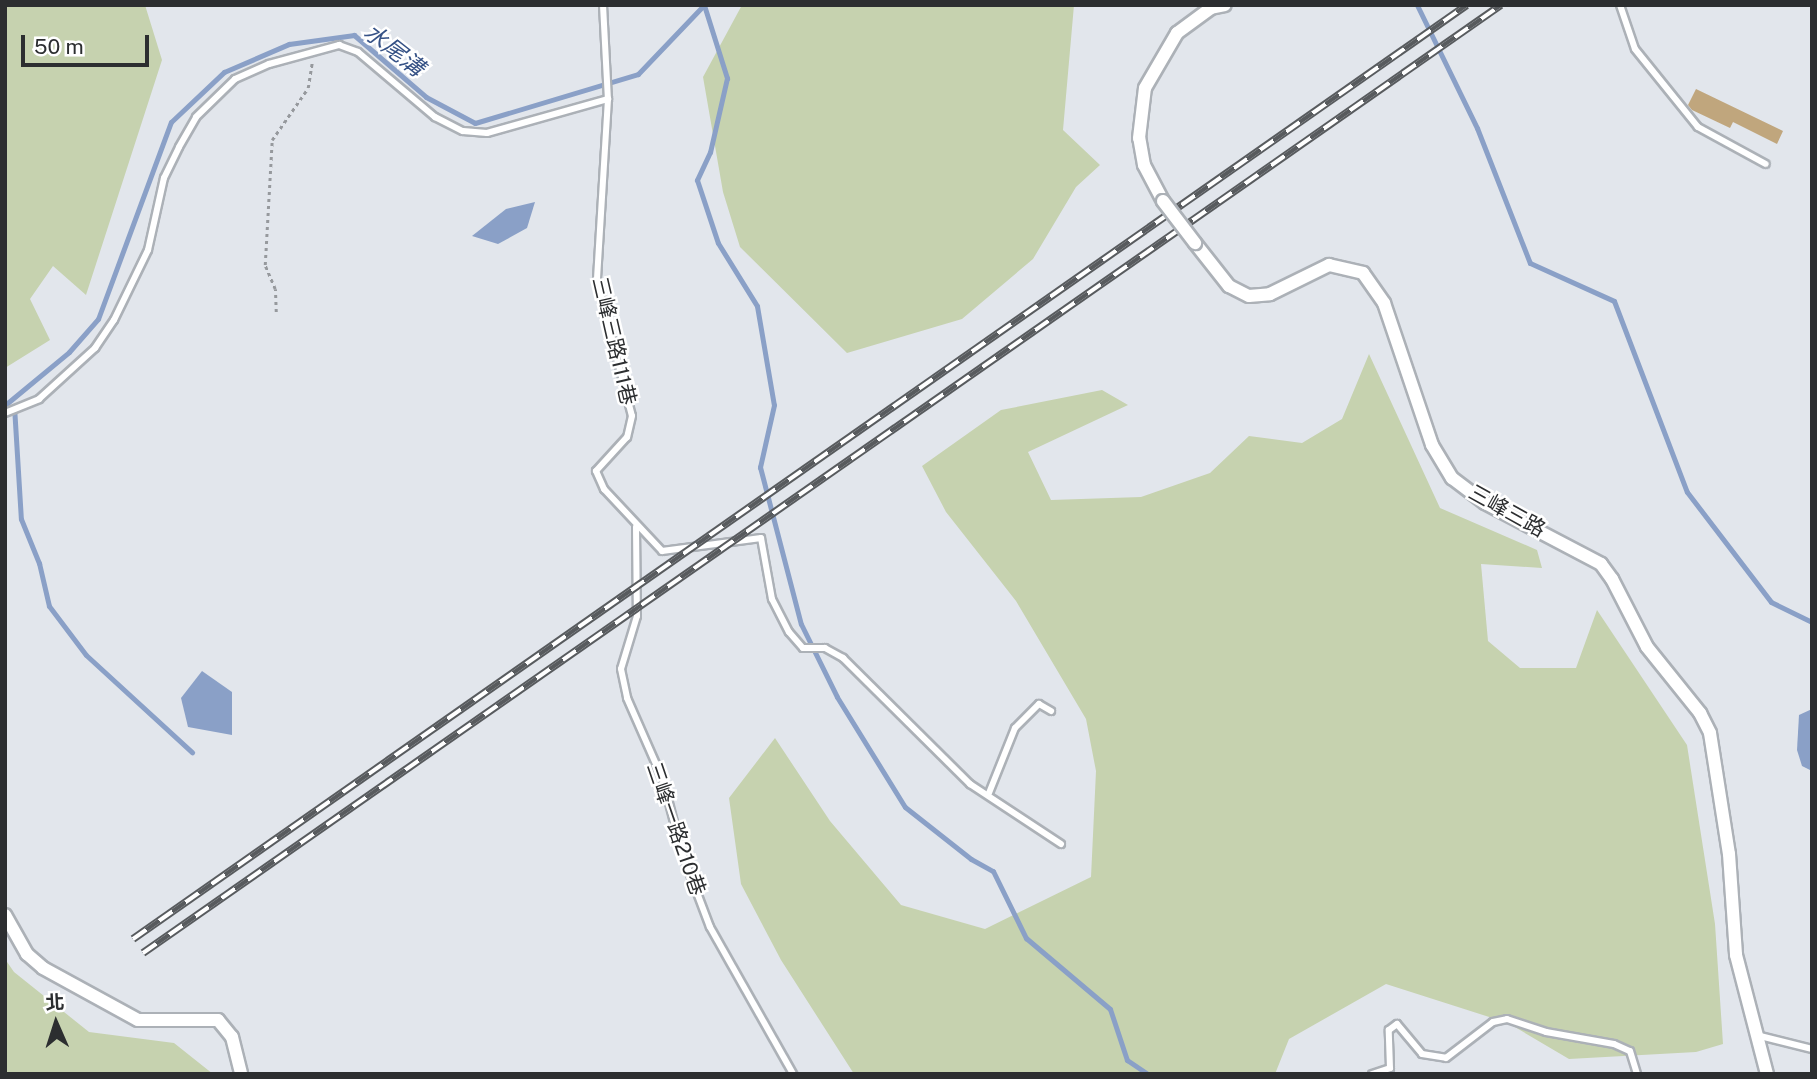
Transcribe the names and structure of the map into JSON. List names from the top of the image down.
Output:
{
  "streets": {
    "street": ["三峰三路"],
    "lane": ["三峰三路111巷", "三峰一路210巷"]
  },
  "crossings": [
    ["三峰三路111巷", "三峰一路210巷"]
  ],
  "water": ["水尾溝"],
  "scale_bar": "50 m",
  "north": "top"
}
